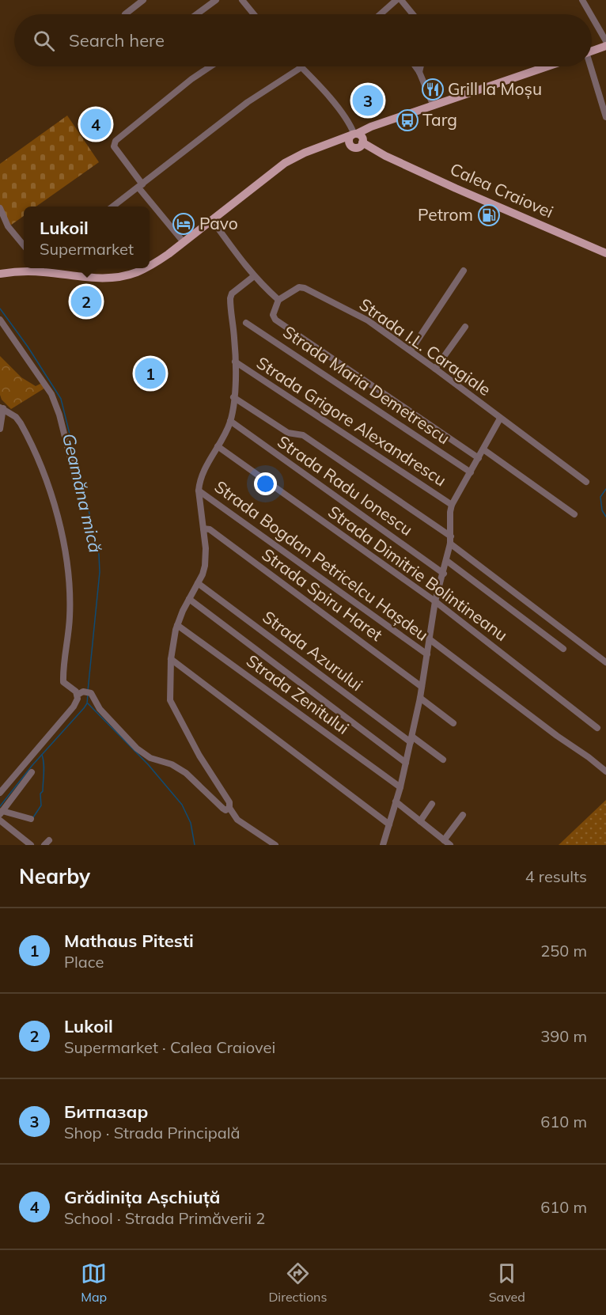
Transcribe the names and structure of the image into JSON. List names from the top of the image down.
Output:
{
  "streets": {
    "main road": ["Calea Craiovei"],
    "street": [
      "Strada I.L. Caragiale",
      "Strada Maria Demetrescu",
      "Strada Grigore Alexandrescu",
      "Strada Radu Ionescu",
      "Strada Bogdan Petricelcu Hașdeu",
      "Strada Dimitrie Bolintineanu",
      "Strada Spiru Haret",
      "Strada Azurului",
      "Strada Zenitului"
    ]
  },
  "water": ["Geamăna mică"],
  "places": {
    "restaurant": ["Grill la Moșu"],
    "bus stop": ["Targ"],
    "fuel station": ["Petrom"],
    "hotel": ["Pavo"]
  },
  "page": {
    "search": "Search here",
    "pins": [
      "3",
      "4",
      "2",
      "1"
    ],
    "popup": ["Lukoil", "Supermarket"],
    "heading": ["Nearby", "4 results"],
    "list": [
      {
        "mark": "1",
        "name": "Mathaus Pitesti",
        "note": "Place",
        "value": "250 m"
      },
      {
        "mark": "2",
        "name": "Lukoil",
        "note": "Supermarket · Calea Craiovei",
        "value": "390 m"
      },
      {
        "mark": "3",
        "name": "Битпазар",
        "note": "Shop · Strada Principală",
        "value": "610 m"
      },
      {
        "mark": "4",
        "name": "Grădinița Așchiuță",
        "note": "School · Strada Primăverii 2",
        "value": "610 m"
      }
    ],
    "nav": ["Map", "Directions", "Saved"]
  }
}
